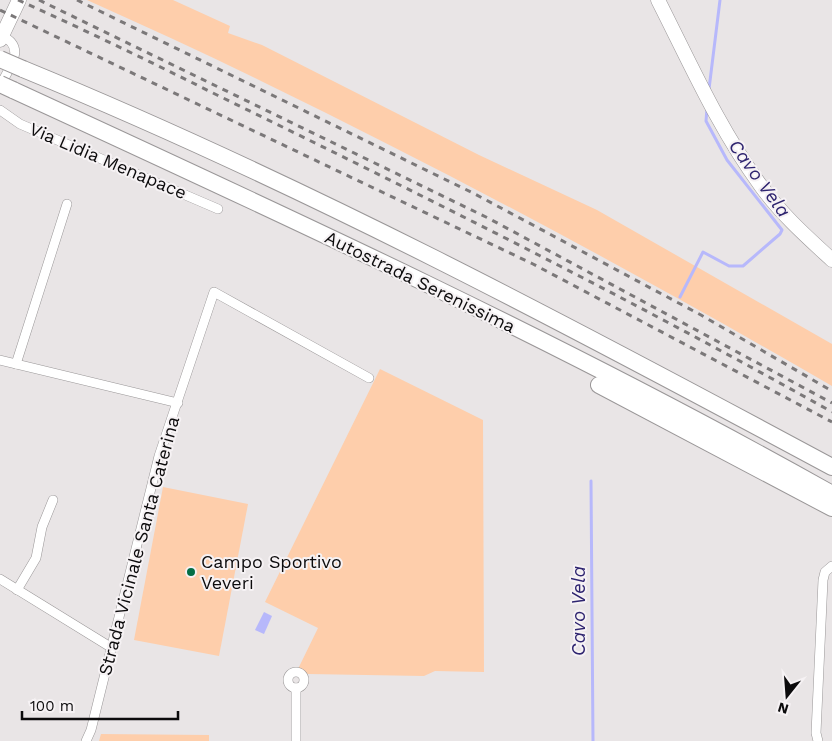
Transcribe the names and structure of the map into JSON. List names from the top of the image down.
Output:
{
  "streets": {
    "highway": ["Autostrada Serenissima"],
    "street": ["Via Lidia Menapace", "Strada Vicinale Santa Caterina"]
  },
  "water": ["Cavo Vela"],
  "places": ["Campo Sportivo Veveri"],
  "scale_bar": "100 m",
  "north": "bottom"
}
